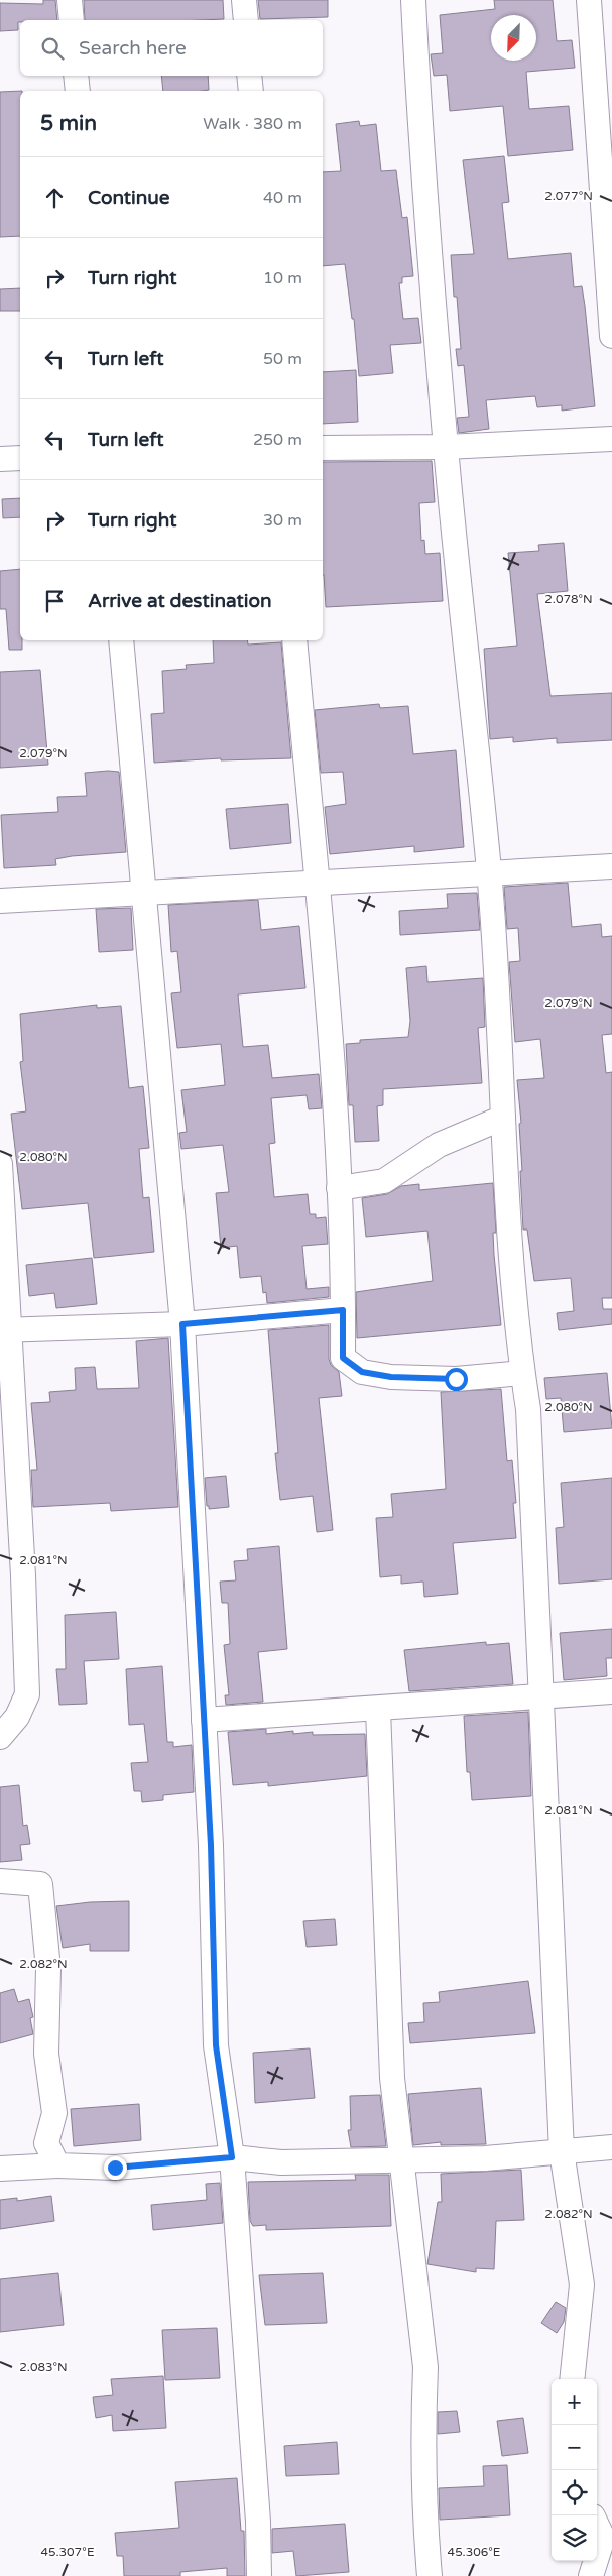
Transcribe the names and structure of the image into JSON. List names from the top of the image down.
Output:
{
  "north": "bottom left",
  "page": {
    "search": "Search here",
    "heading": ["5 min", "Walk · 380 m"],
    "list": [
      ["Continue", "40 m"],
      ["Turn right", "10 m"],
      ["Turn left", "50 m"],
      ["Turn left", "250 m"],
      ["Turn right", "30 m"],
      "Arrive at destination"
    ],
    "map_buttons": ["+", "−"]
  },
  "coordinates": [
    "2.077°N",
    "2.078°N",
    "2.079°N",
    "2.080°N",
    "2.081°N",
    "2.082°N",
    "2.083°N",
    "45.307°E",
    "45.306°E"
  ]
}
